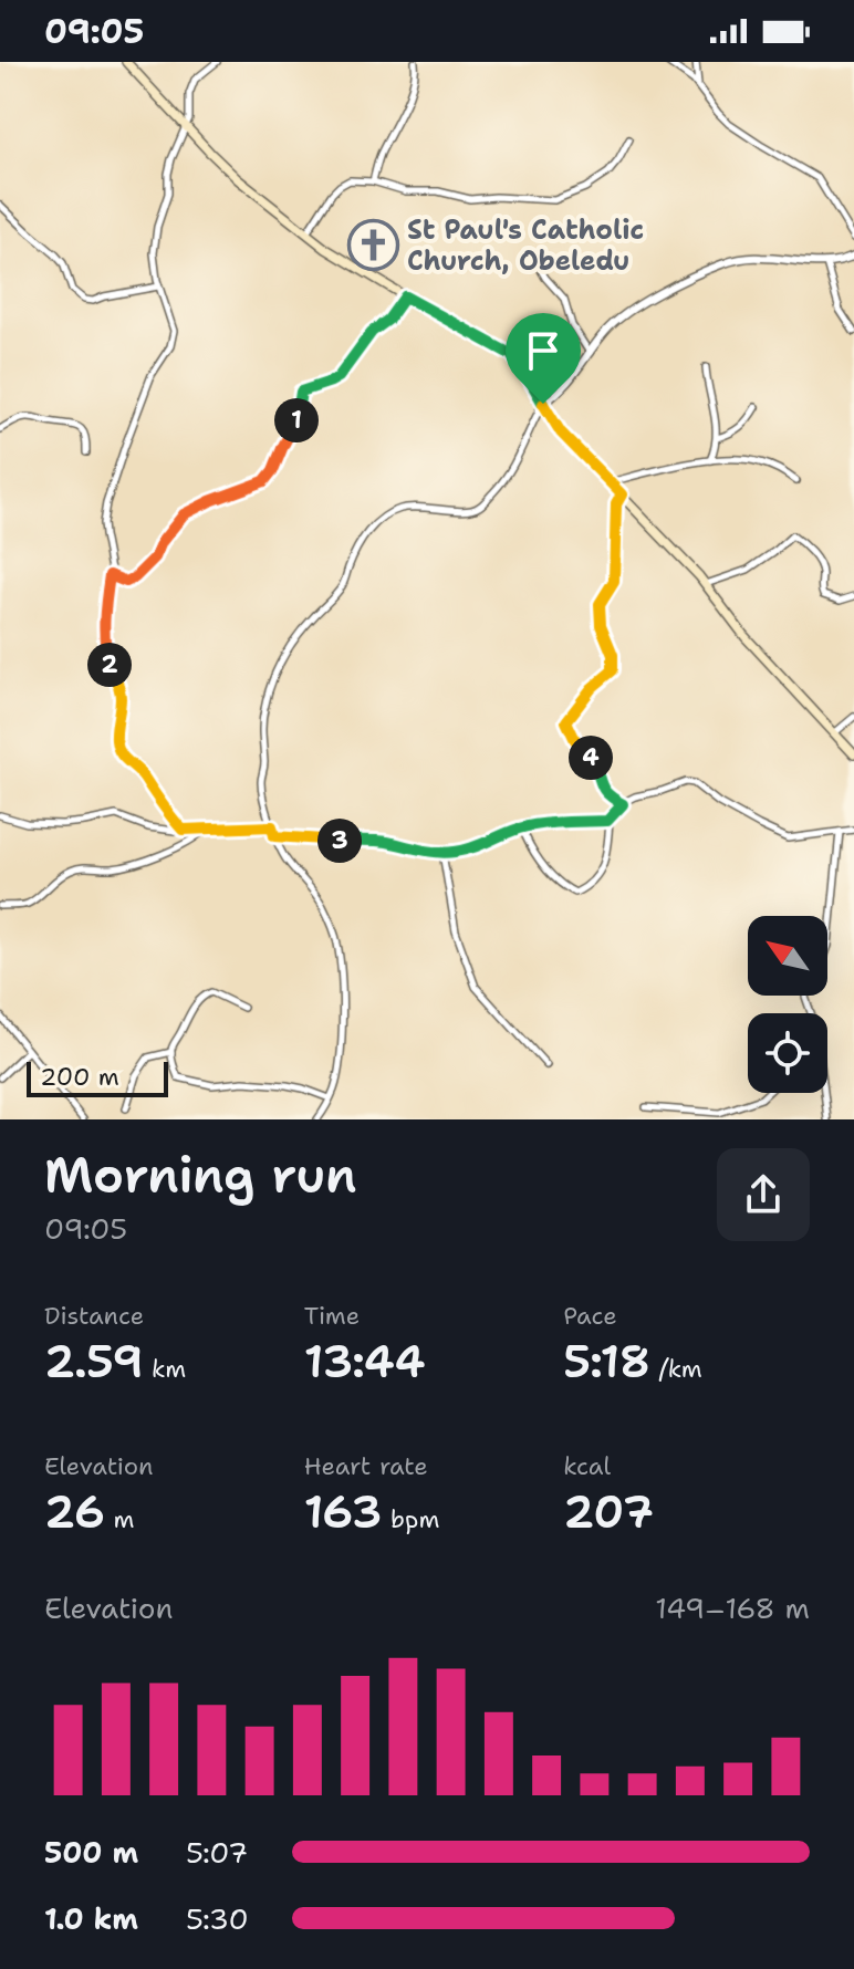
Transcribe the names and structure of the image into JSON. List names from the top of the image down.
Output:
{
  "places": {
    "church": ["St Paul's Catholic Church, Obeledu"]
  },
  "scale_bar": "200 m",
  "north": "top left",
  "page": {
    "status": "09:05",
    "pins": [
      "1",
      "2",
      "4",
      "3"
    ],
    "scale": "200 m",
    "heading": ["Morning run", "09:05"],
    "stats": [
      ["Distance", "2.59 km"],
      ["Time", "13:44"],
      ["Pace", "5:18 /km"],
      ["Elevation", "26 m"],
      ["Heart rate", "163 bpm"],
      ["kcal", "207"]
    ],
    "chart": ["Elevation", "149–168 m"],
    "list": [
      {
        "name": "500 m",
        "note": "5:07"
      },
      {
        "name": "1.0 km",
        "note": "5:30"
      }
    ]
  }
}
